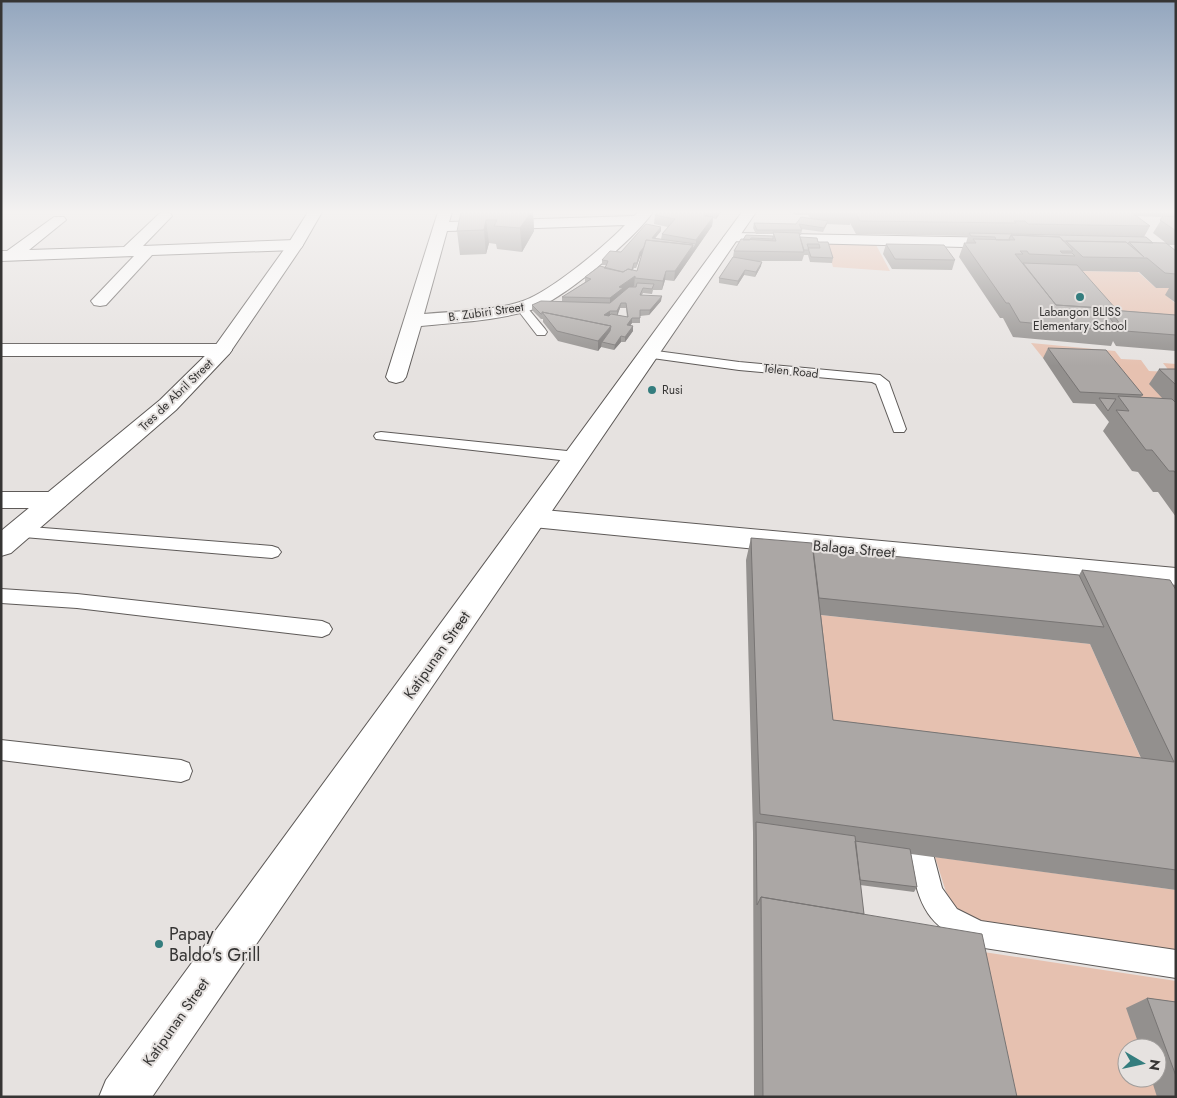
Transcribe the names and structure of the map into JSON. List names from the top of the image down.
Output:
{
  "streets": {
    "street": [
      "B. Zubiri Street",
      "Tres de Abril Street",
      "Balaga Street",
      "Katipunan Street"
    ],
    "lane": ["Telen Road"]
  },
  "crossings": [
    ["Telen Road", "Katipunan Street"],
    ["Balaga Street", "Katipunan Street"]
  ],
  "places": ["Labangon BLISS Elementary School", "Rusi", "Papay Baldo's Grill"],
  "north": "right"
}
